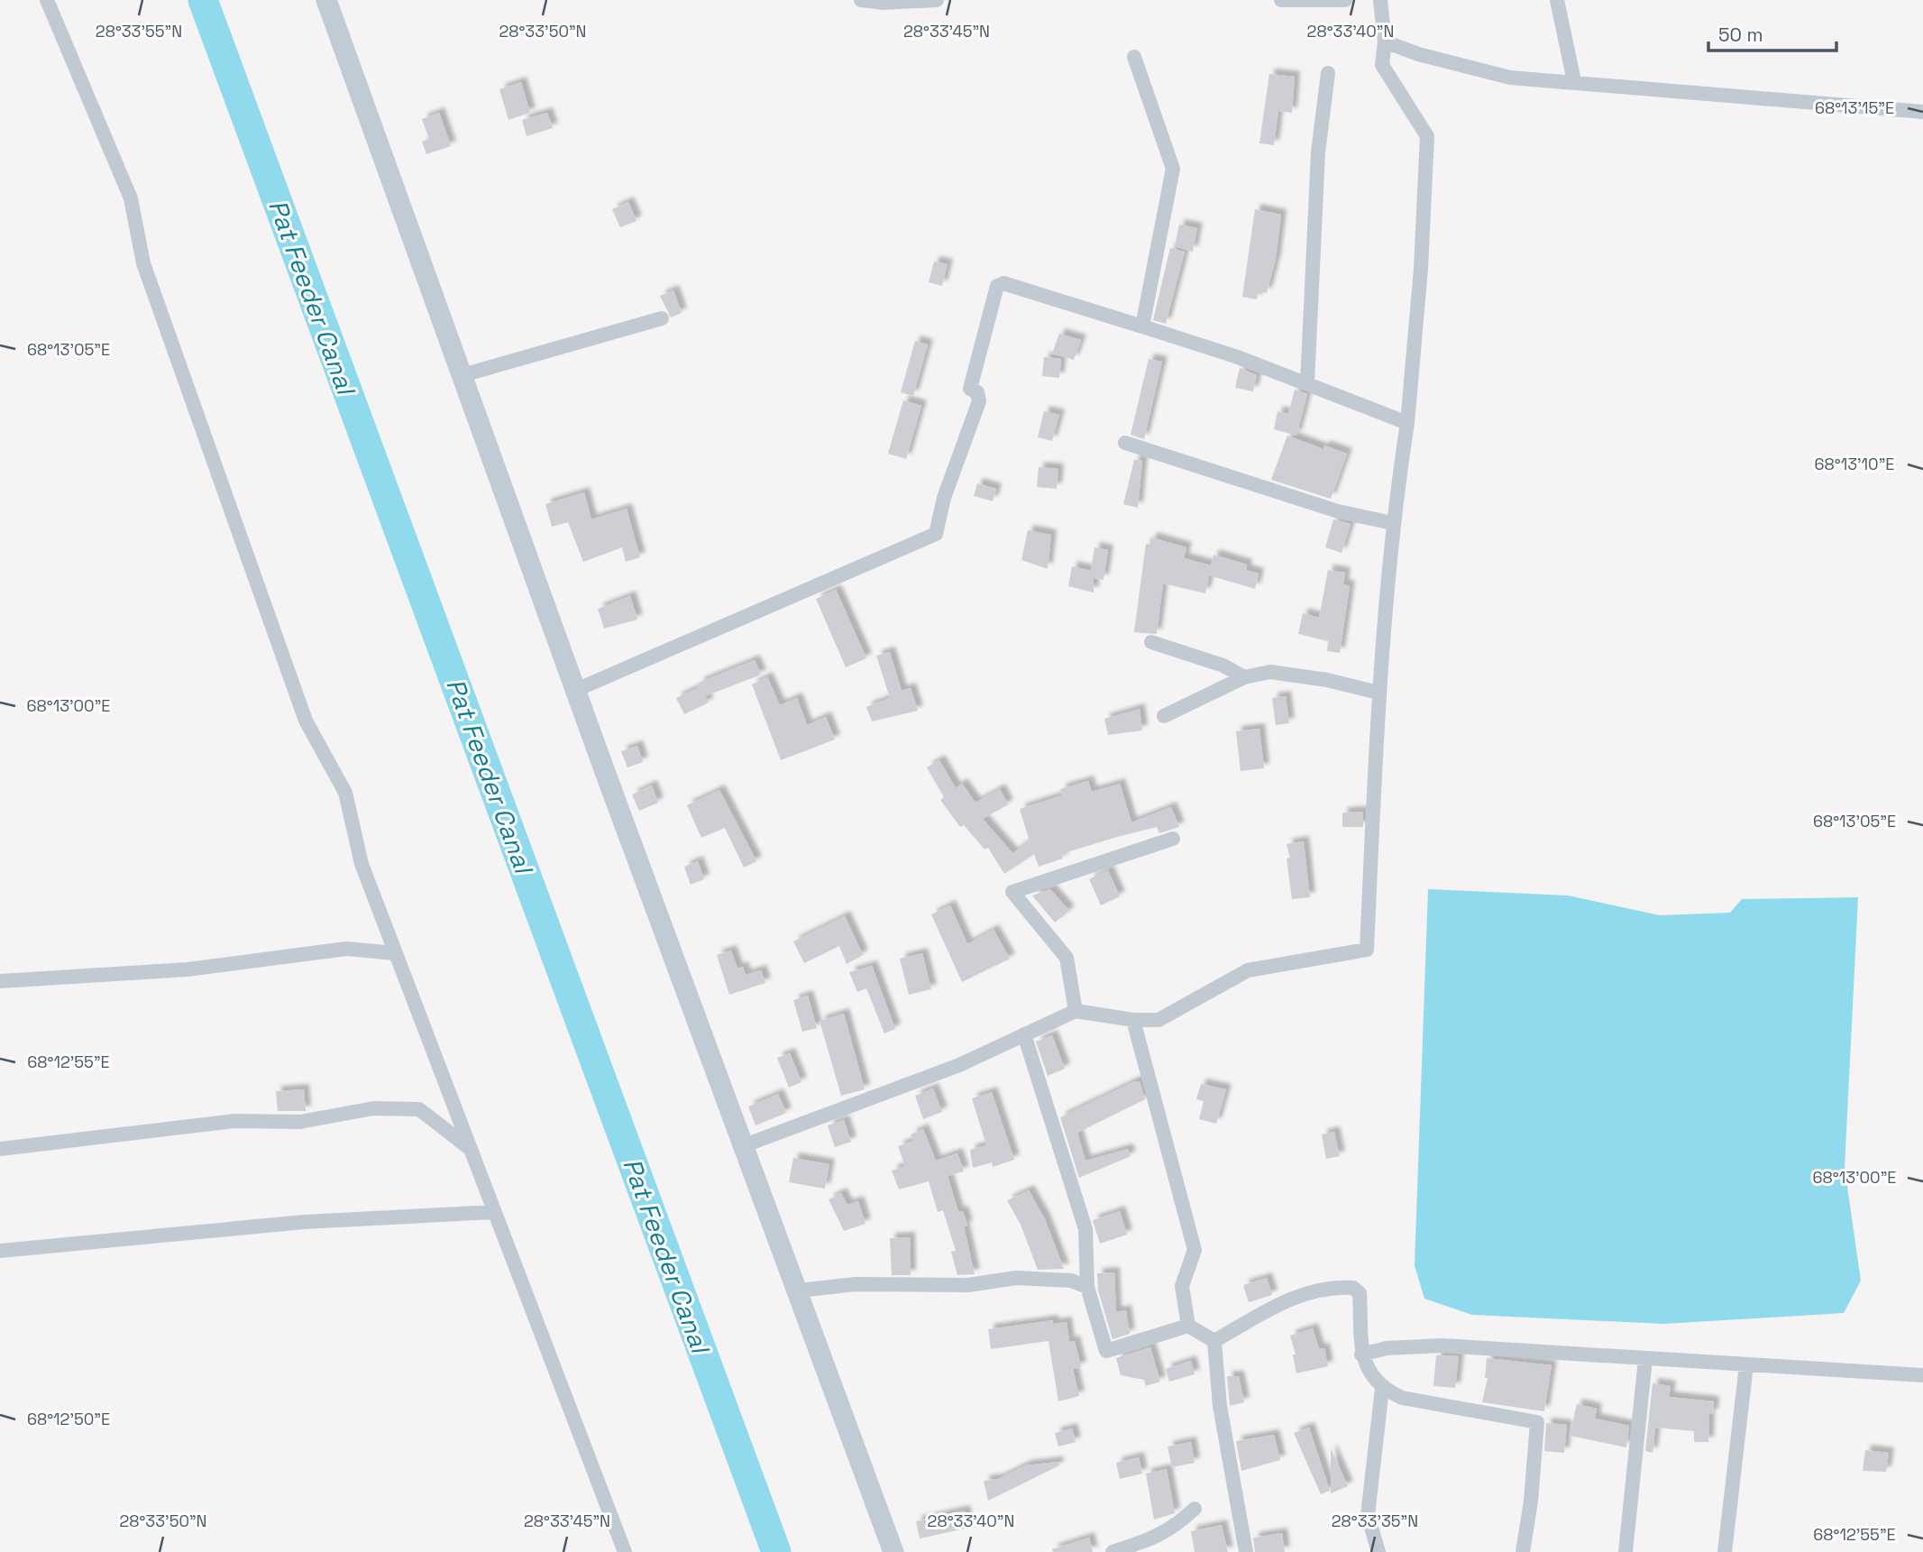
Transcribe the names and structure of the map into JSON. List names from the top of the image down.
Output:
{
  "water": ["Pat Feeder Canal"],
  "scale_bar": "50 m",
  "coordinates": [
    "28°33'55\"N",
    "28°33'50\"N",
    "28°33'45\"N",
    "28°33'40\"N",
    "68°13'15\"E",
    "68°13'05\"E",
    "68°13'10\"E",
    "68°13'00\"E",
    "68°12'55\"E",
    "68°12'50\"E",
    "28°33'35\"N"
  ]
}
